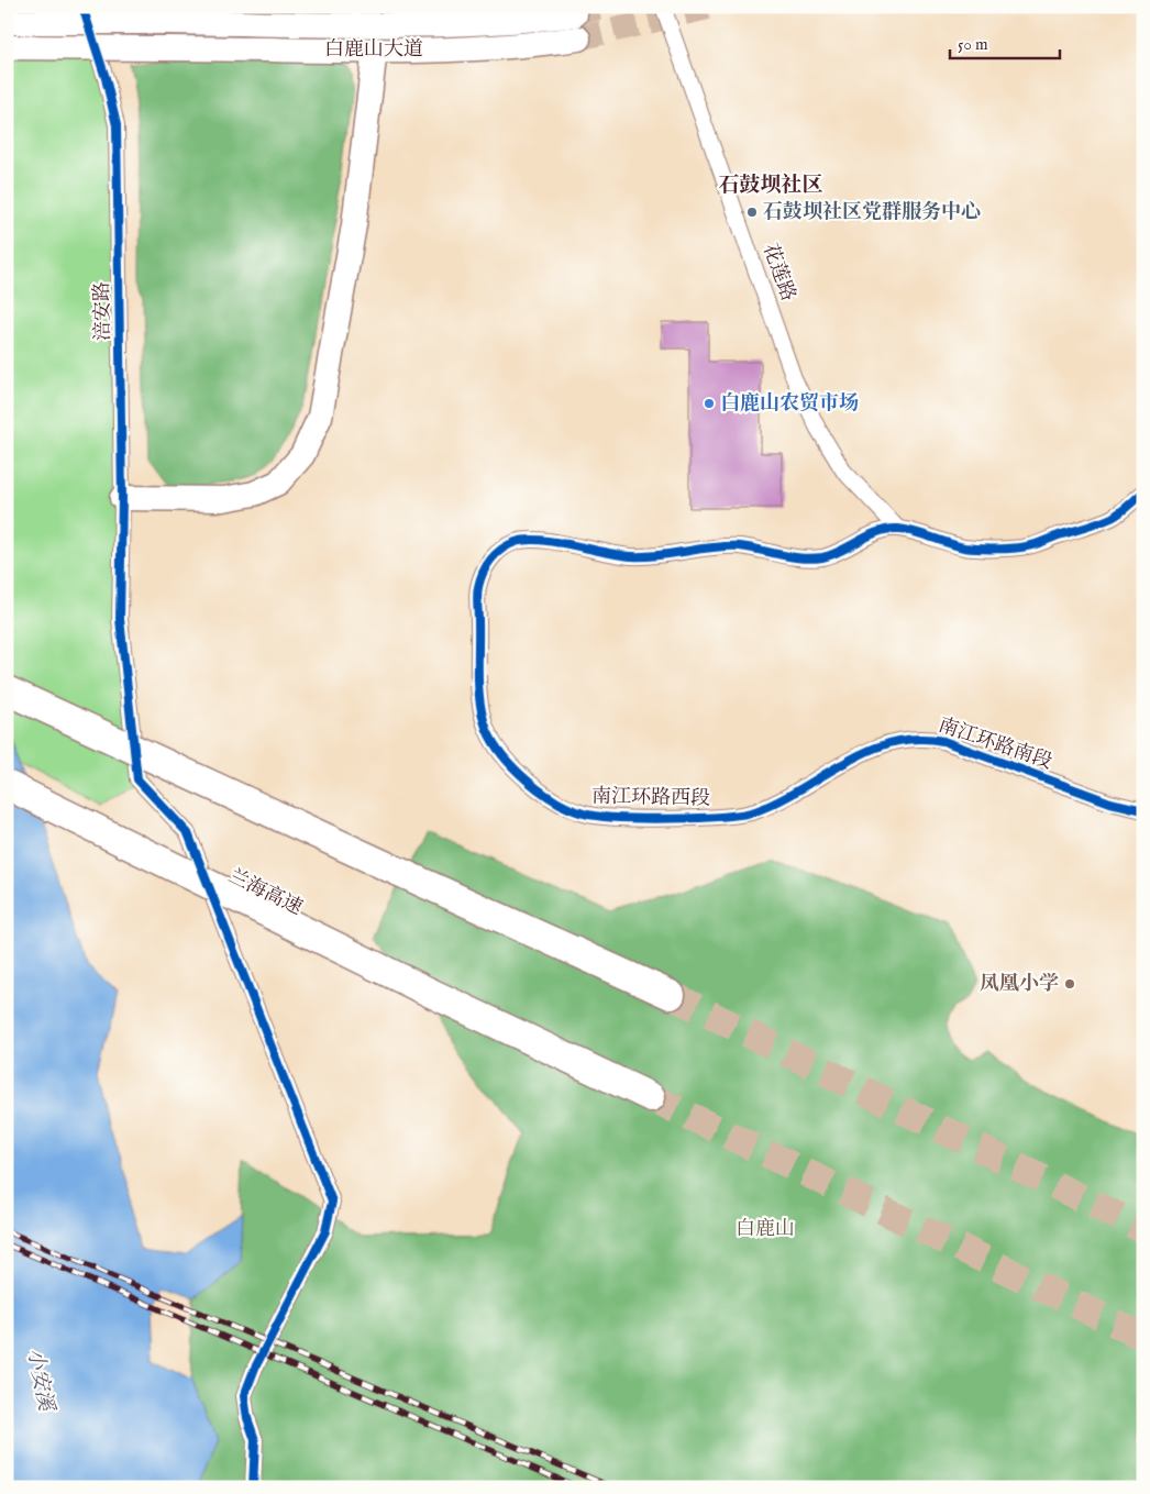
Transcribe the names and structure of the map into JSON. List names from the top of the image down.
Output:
{
  "streets": {
    "highway": ["兰海高速"],
    "main road": ["白鹿山大道"],
    "street": [
      "花莲路",
      "涪安路",
      "南江环路南段",
      "南江环路西段"
    ]
  },
  "crossings": [
    ["花莲路", "南江环路西段"],
    ["南江环路南段", "南江环路西段"]
  ],
  "districts": ["石鼓坝社区"],
  "water": ["小安溪"],
  "parks": ["白鹿山"],
  "places": ["石鼓坝社区党群服务中心", "白鹿山农贸市场", "凤凰小学"],
  "scale_bar": "50 m"
}
